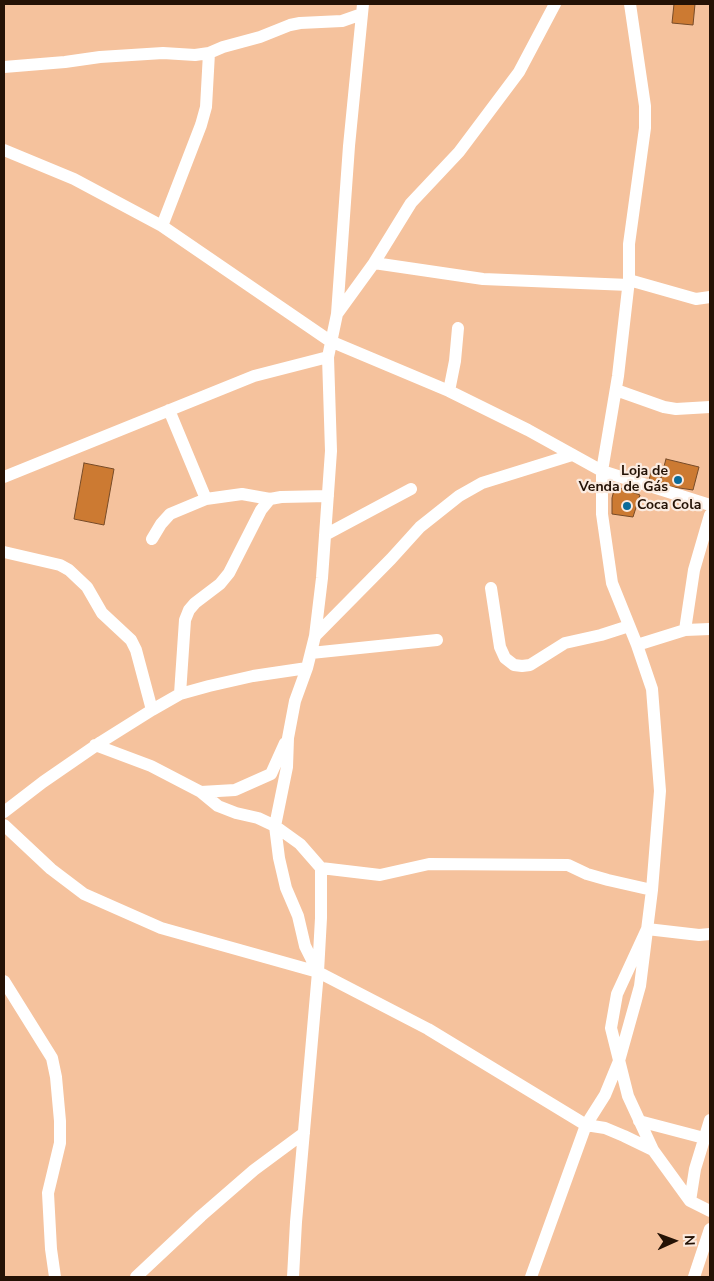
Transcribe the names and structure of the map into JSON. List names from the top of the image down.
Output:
{
  "places": ["Loja de Venda de Gás", "Coca Cola"],
  "north": "right"
}
